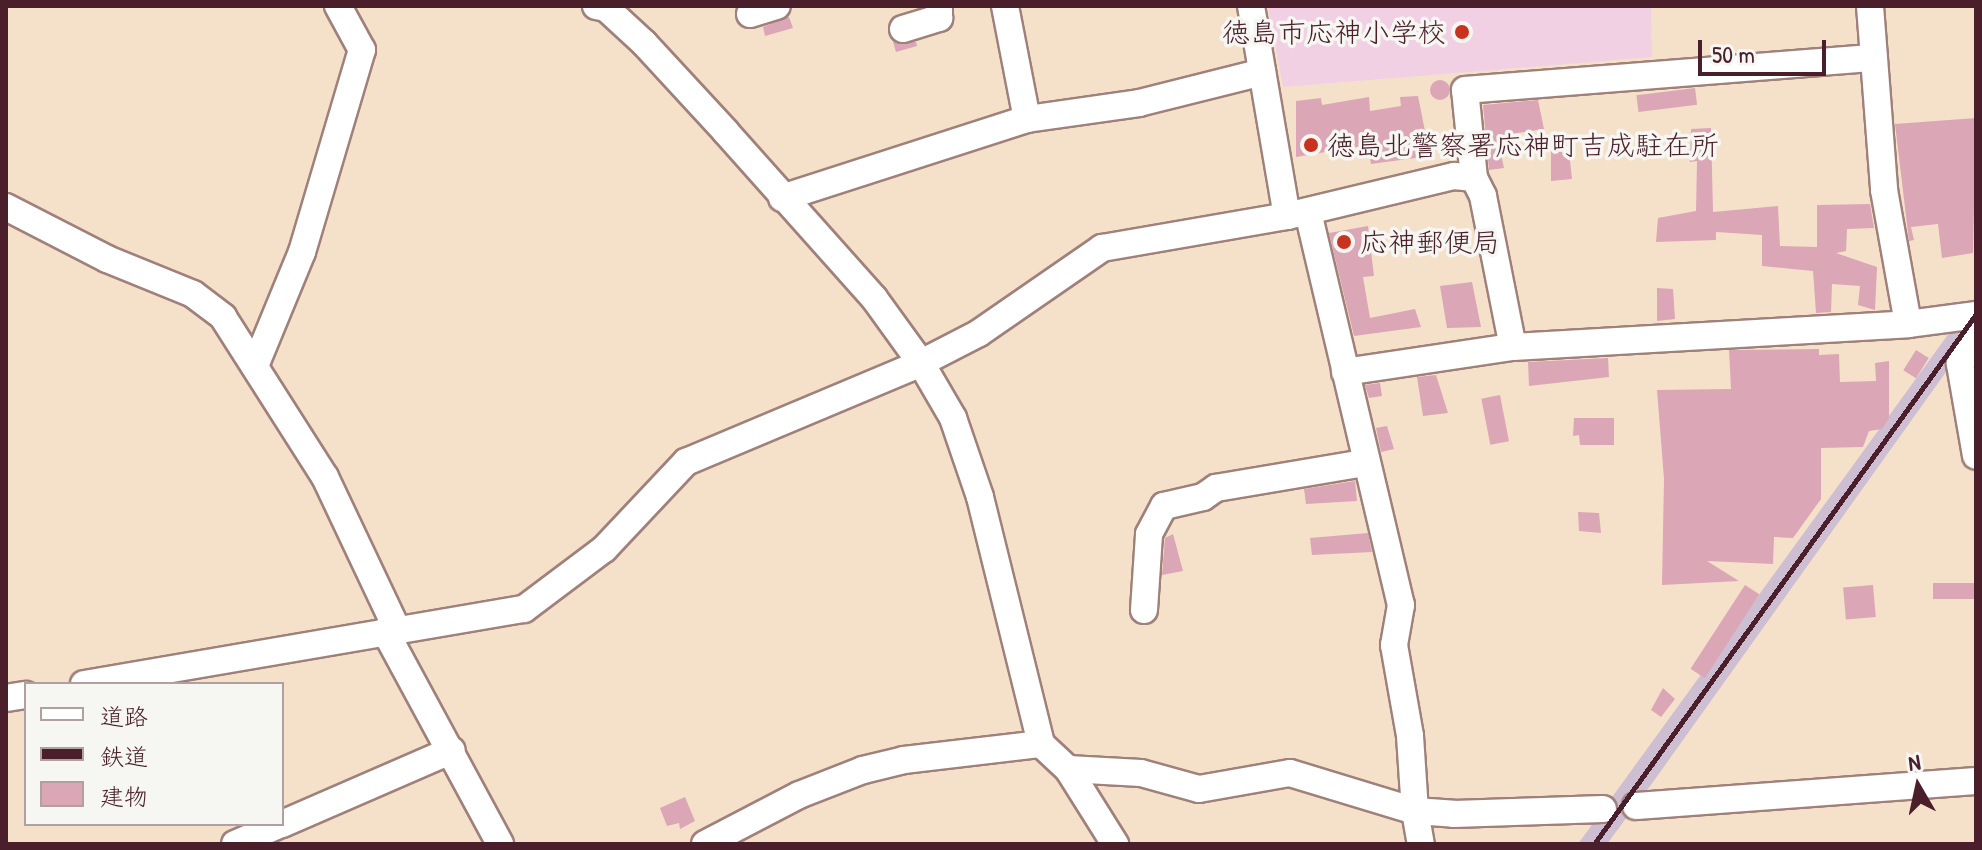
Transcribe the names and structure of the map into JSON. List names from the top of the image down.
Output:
{
  "places": ["徳島市応神小学校", "徳島北警察署応神町吉成駐在所", "応神郵便局"],
  "legend": ["道路", "鉄道", "建物"],
  "scale_bar": "50 m",
  "north": "top"
}
